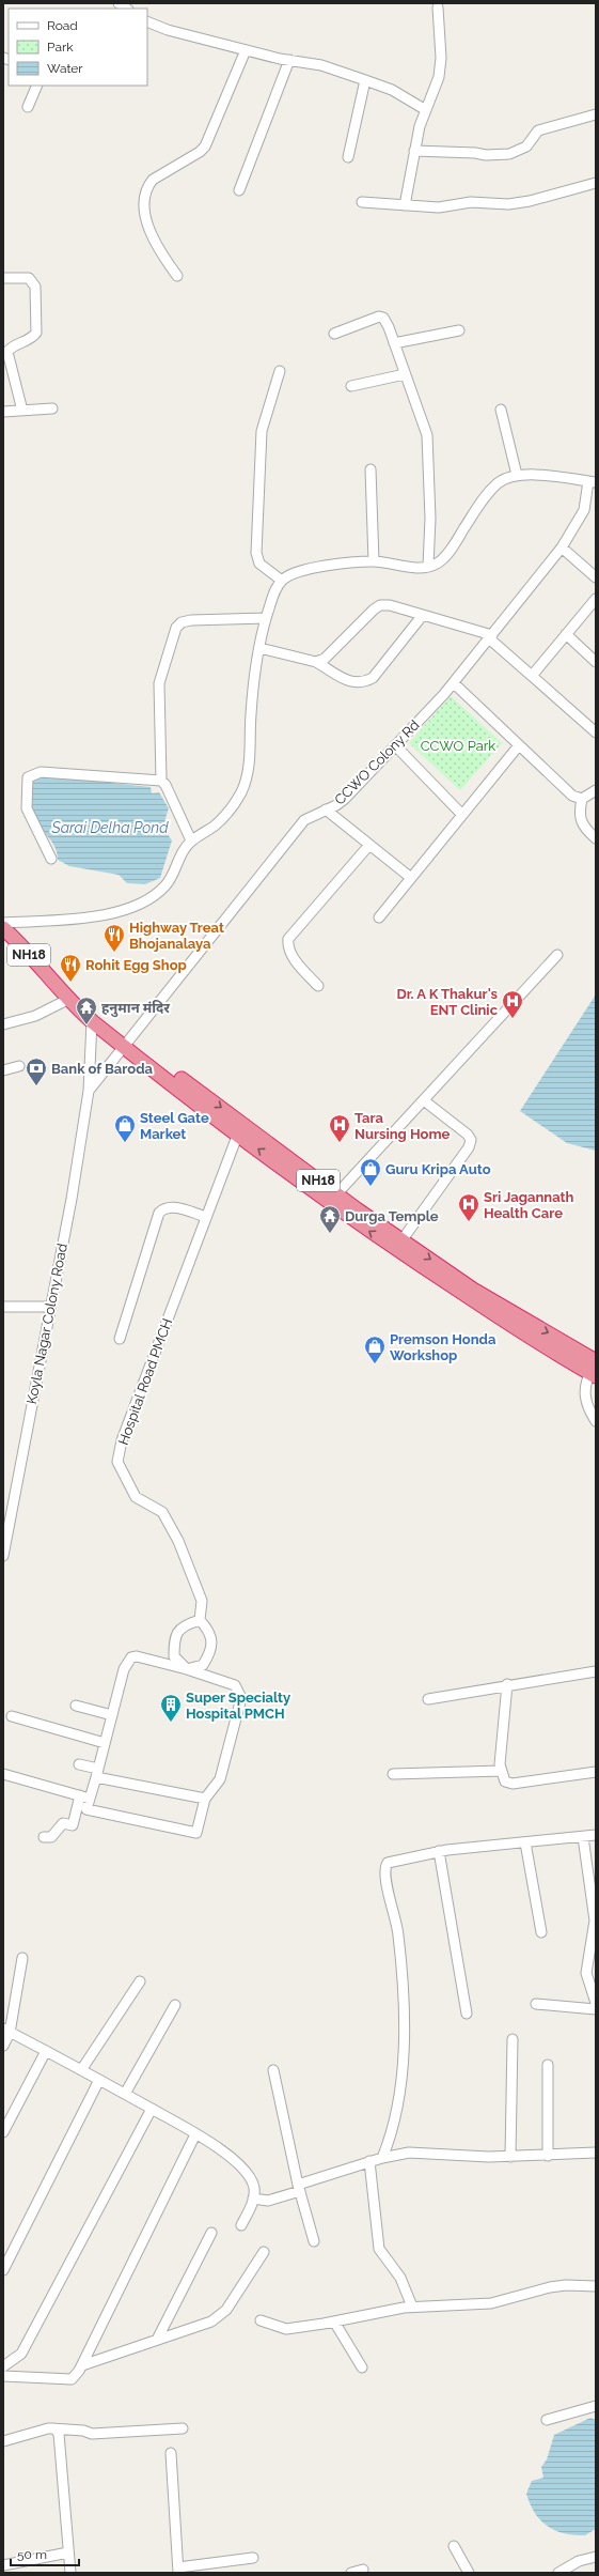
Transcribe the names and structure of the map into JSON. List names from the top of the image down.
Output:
{
  "streets": {
    "highway": ["NH18"],
    "street": ["CCWO Colony Rd", "Koyla Nagar Colony Road", "Hospital Road PMCH"]
  },
  "crossings": [
    ["CCWO Colony Rd", "NH18"],
    ["CCWO Colony Rd", "Koyla Nagar Colony Road"],
    ["NH18", "Koyla Nagar Colony Road"],
    ["NH18", "Hospital Road PMCH"]
  ],
  "water": ["Sarai Delha Pond"],
  "parks": ["CCWO Park"],
  "places": {
    "restaurant": ["Highway Treat Bhojanalaya", "Rohit Egg Shop"],
    "hospital": ["Dr. A K Thakur's ENT Clinic", "Tara Nursing Home", "Sri Jagannath Health Care"],
    "temple": ["हनुमान मंदिर", "Durga Temple"],
    "bank": ["Bank of Baroda"],
    "shop": ["Steel Gate Market", "Guru Kripa Auto", "Premson Honda Workshop"],
    "building": ["Super Specialty Hospital PMCH"]
  },
  "legend": ["Road", "Park", "Water"],
  "scale_bar": "50 m"
}
